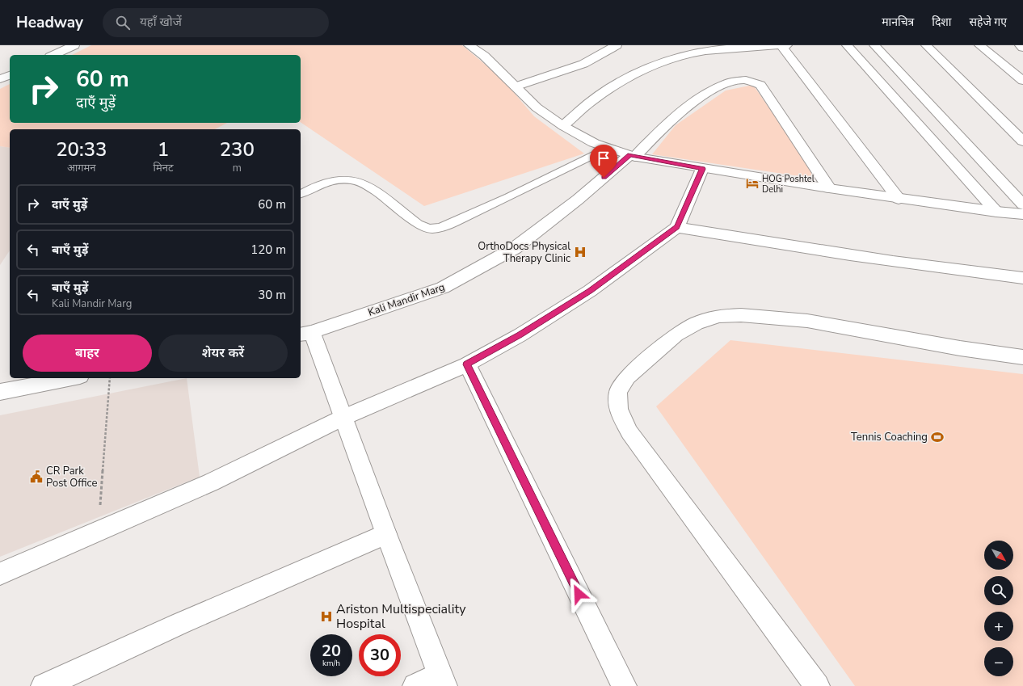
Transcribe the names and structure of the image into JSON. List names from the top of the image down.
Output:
{
  "streets": {
    "street": ["Kali Mandir Marg"]
  },
  "places": {
    "hotel": ["HOG Poshtel Delhi"],
    "hospital": ["OrthoDocs Physical Therapy Clinic", "Ariston Multispeciality Hospital"],
    "sports": ["Tennis Coaching"],
    "public building": ["CR Park Post Office"]
  },
  "north": "bottom right",
  "page": {
    "header": "Headway",
    "search": "यहाँ खोजें",
    "nav": ["मानचित्र", "दिशा", "सहेजे गए"],
    "turn": ["60 m", "दाएँ मुड़ें"],
    "eta": [
      "20:33",
      "आगमन",
      "1",
      "मिनट",
      "230",
      "m"
    ],
    "list": [
      {
        "name": "दाएँ मुड़ें",
        "value": "60 m"
      },
      {
        "name": "बाएँ मुड़ें",
        "value": "120 m"
      },
      {
        "name": "बाएँ मुड़ें",
        "note": "Kali Mandir Marg",
        "value": "30 m"
      }
    ],
    "buttons": ["बाहर", "शेयर करें"],
    "map_buttons": ["+", "−"],
    "speed": "20 km/h",
    "limit": "30"
  }
}
